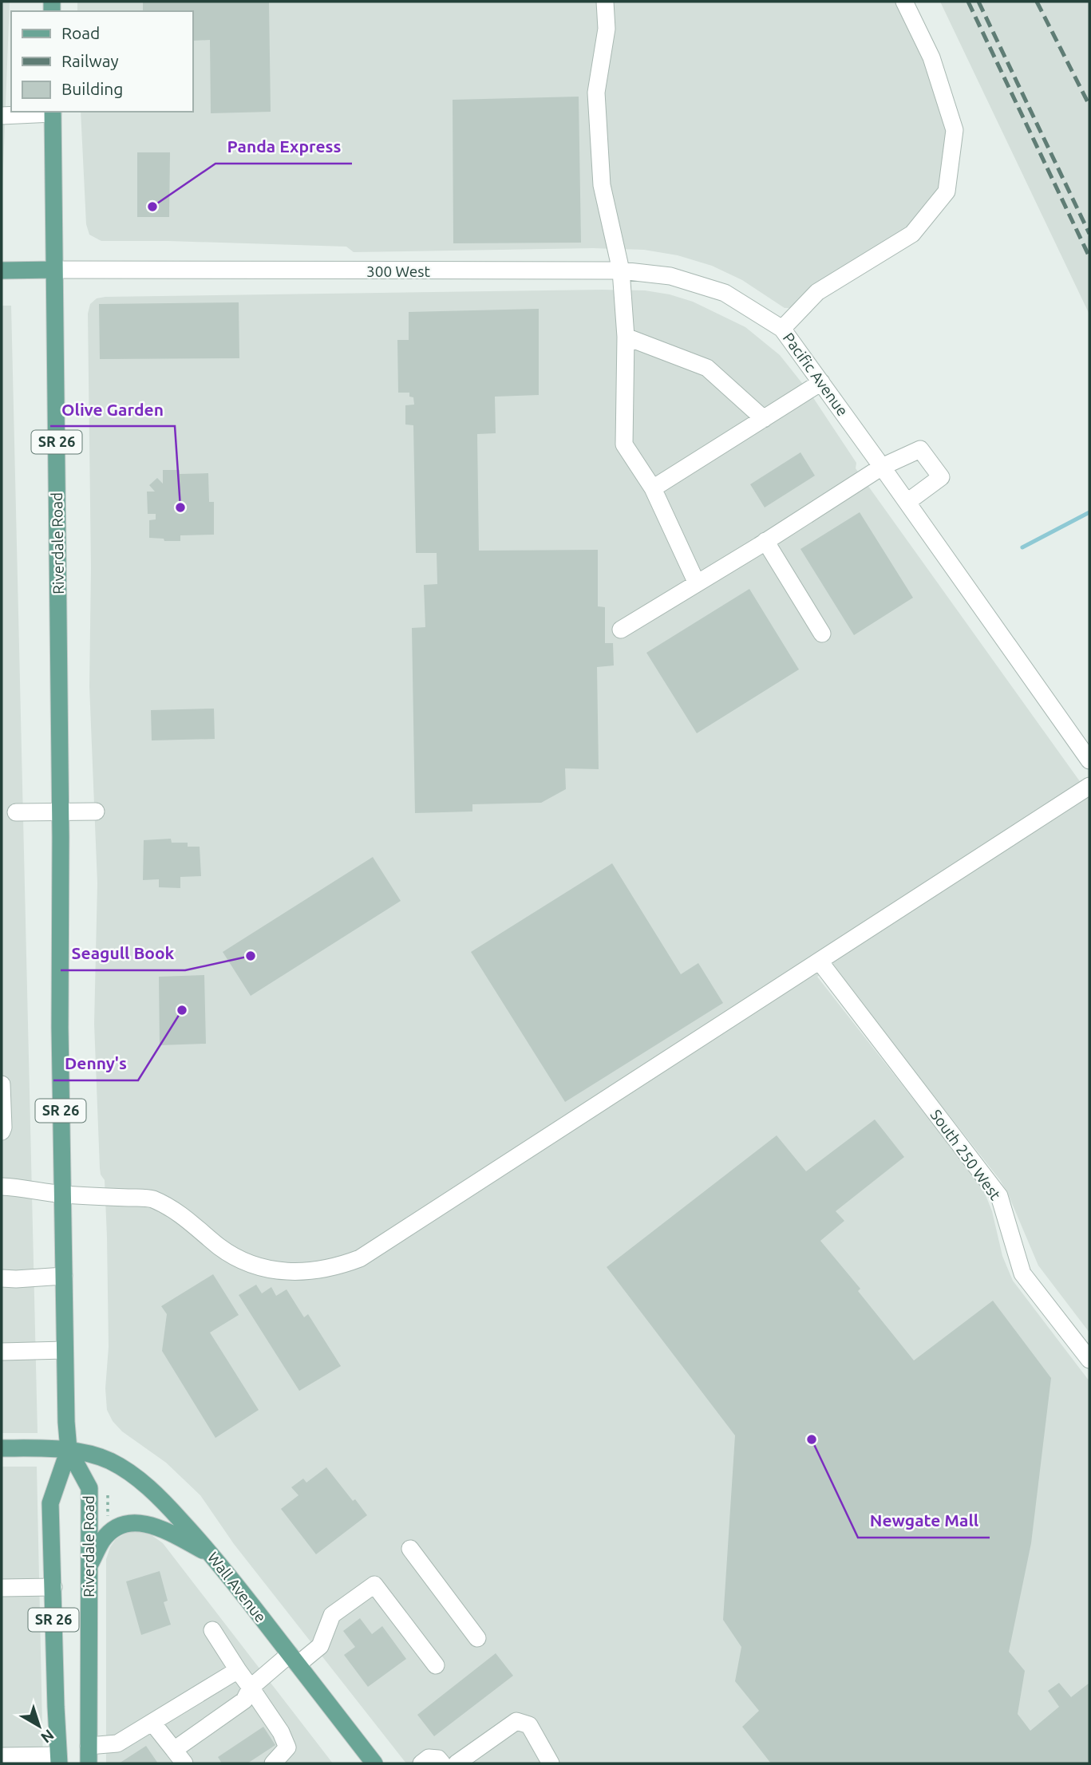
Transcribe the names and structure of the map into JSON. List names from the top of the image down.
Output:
{
  "streets": {
    "main road": [
      "300 West",
      "SR 26",
      "Riverdale Road",
      "Wall Avenue"
    ],
    "street": ["Pacific Avenue", "South 250 West"]
  },
  "crossings": [
    ["300 West", "Pacific Avenue"],
    ["300 West", "SR 26"],
    ["300 West", "Riverdale Road"],
    ["SR 26", "Riverdale Road"],
    ["SR 26", "Wall Avenue"],
    ["Riverdale Road", "Wall Avenue"]
  ],
  "places": [
    "Panda Express",
    "Olive Garden",
    "Seagull Book",
    "Denny's",
    "Newgate Mall"
  ],
  "legend": ["Road", "Railway", "Building"],
  "north": "bottom right"
}
